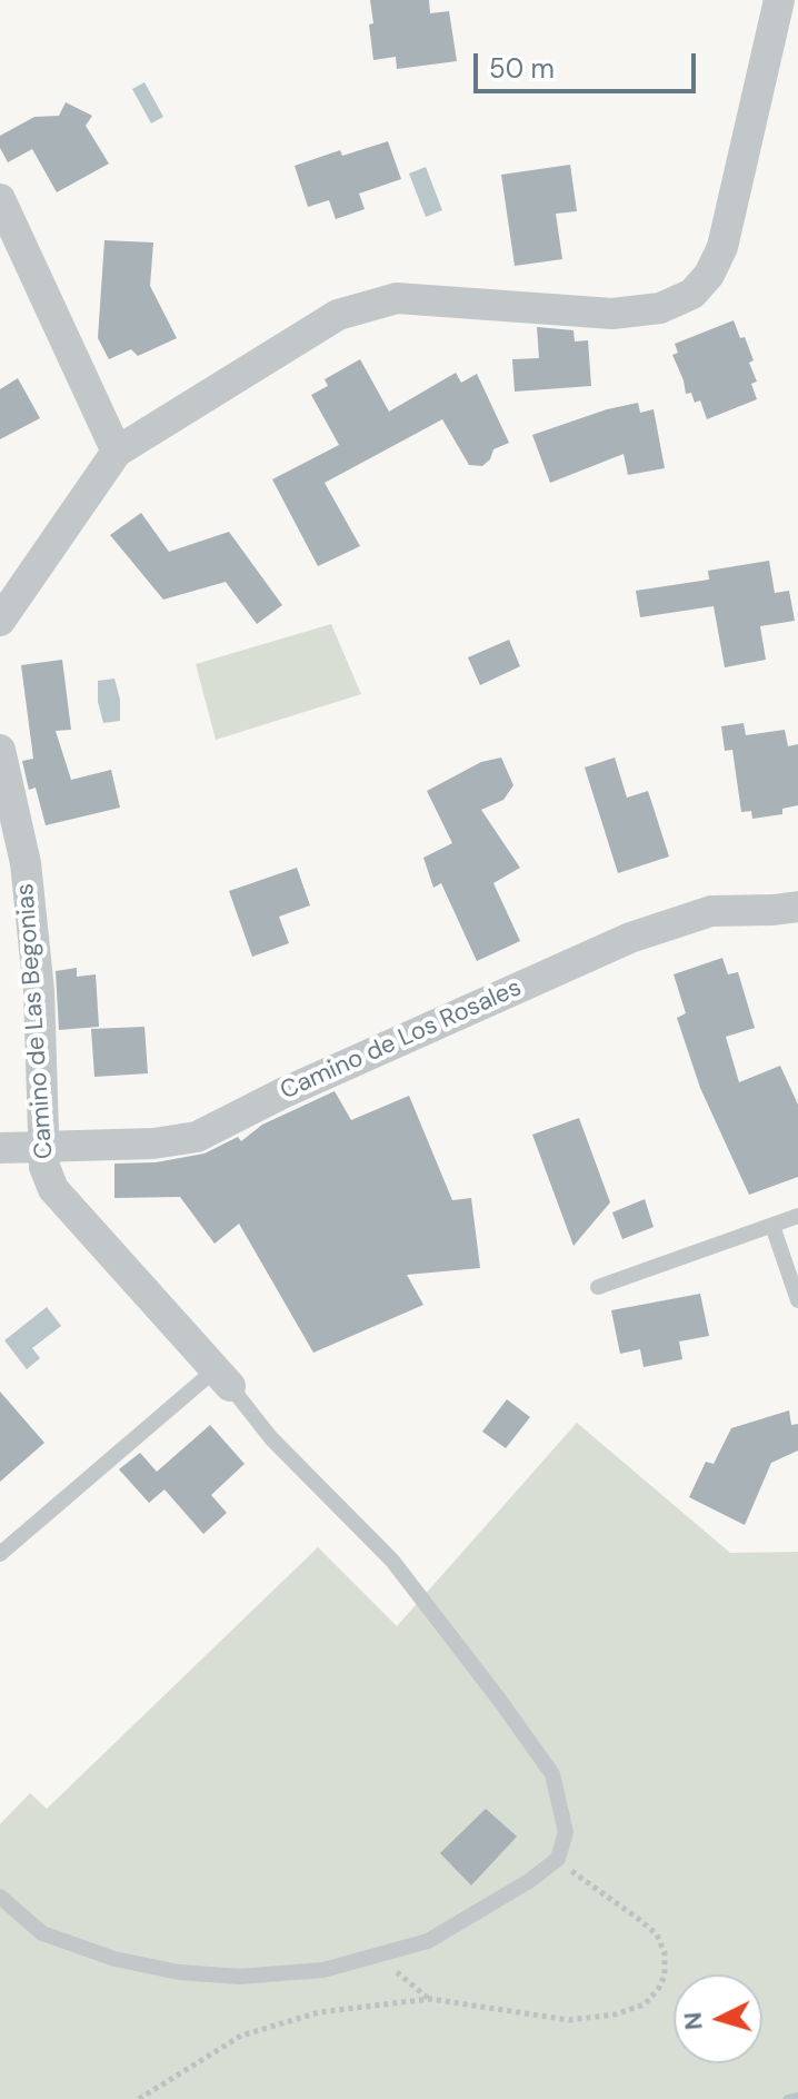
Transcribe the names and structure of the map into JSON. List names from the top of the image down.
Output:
{
  "streets": {
    "street": ["Camino de Las Begonias", "Camino de Los Rosales"]
  },
  "crossings": [
    ["Camino de Las Begonias", "Camino de Los Rosales"]
  ],
  "scale_bar": "50 m",
  "north": "left"
}
